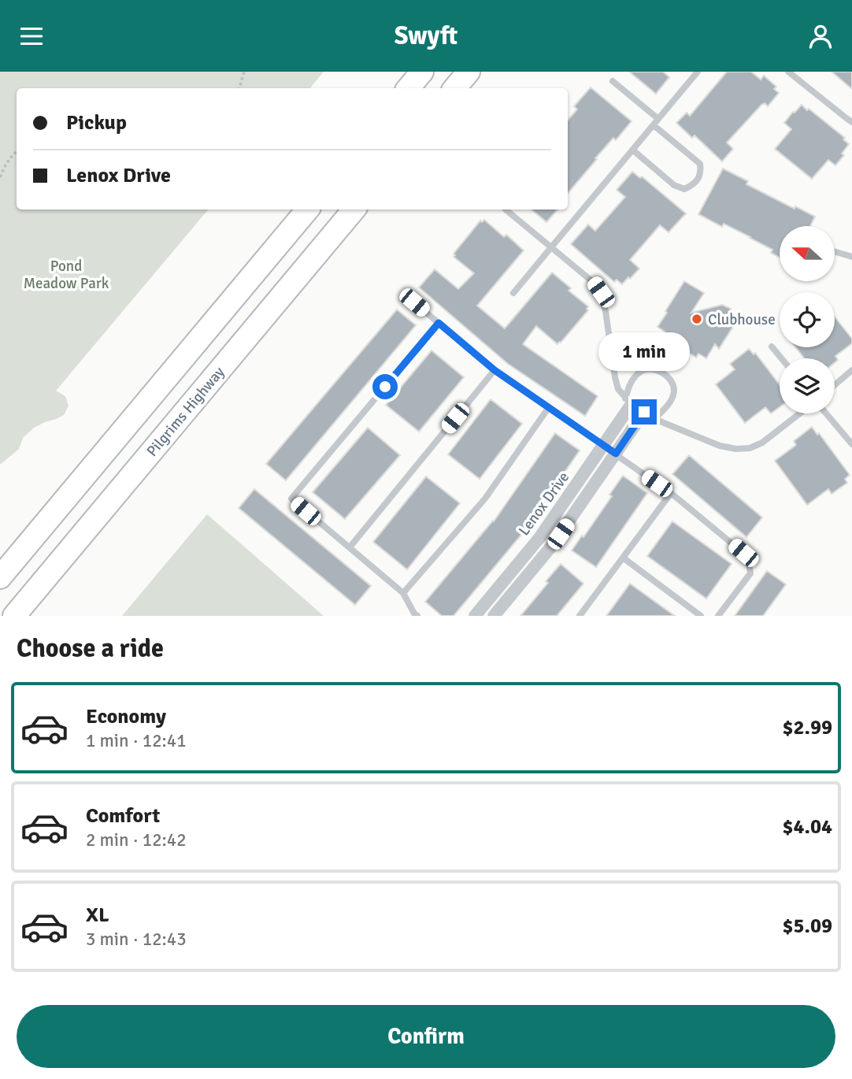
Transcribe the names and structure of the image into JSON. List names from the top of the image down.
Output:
{
  "streets": {
    "highway": ["Pilgrims Highway"],
    "street": ["Lenox Drive"]
  },
  "parks": ["Pond Meadow Park"],
  "places": ["Clubhouse"],
  "north": "left",
  "page": {
    "header": "Swyft",
    "banner": ["Pickup", "Lenox Drive"],
    "bubble": "1 min",
    "heading": "Choose a ride",
    "list": [
      {
        "name": "Economy",
        "note": "1 min · 12:41",
        "value": "$2.99"
      },
      {
        "name": "Comfort",
        "note": "2 min · 12:42",
        "value": "$4.04"
      },
      {
        "name": "XL",
        "note": "3 min · 12:43",
        "value": "$5.09"
      }
    ],
    "buttons": "Confirm"
  }
}
